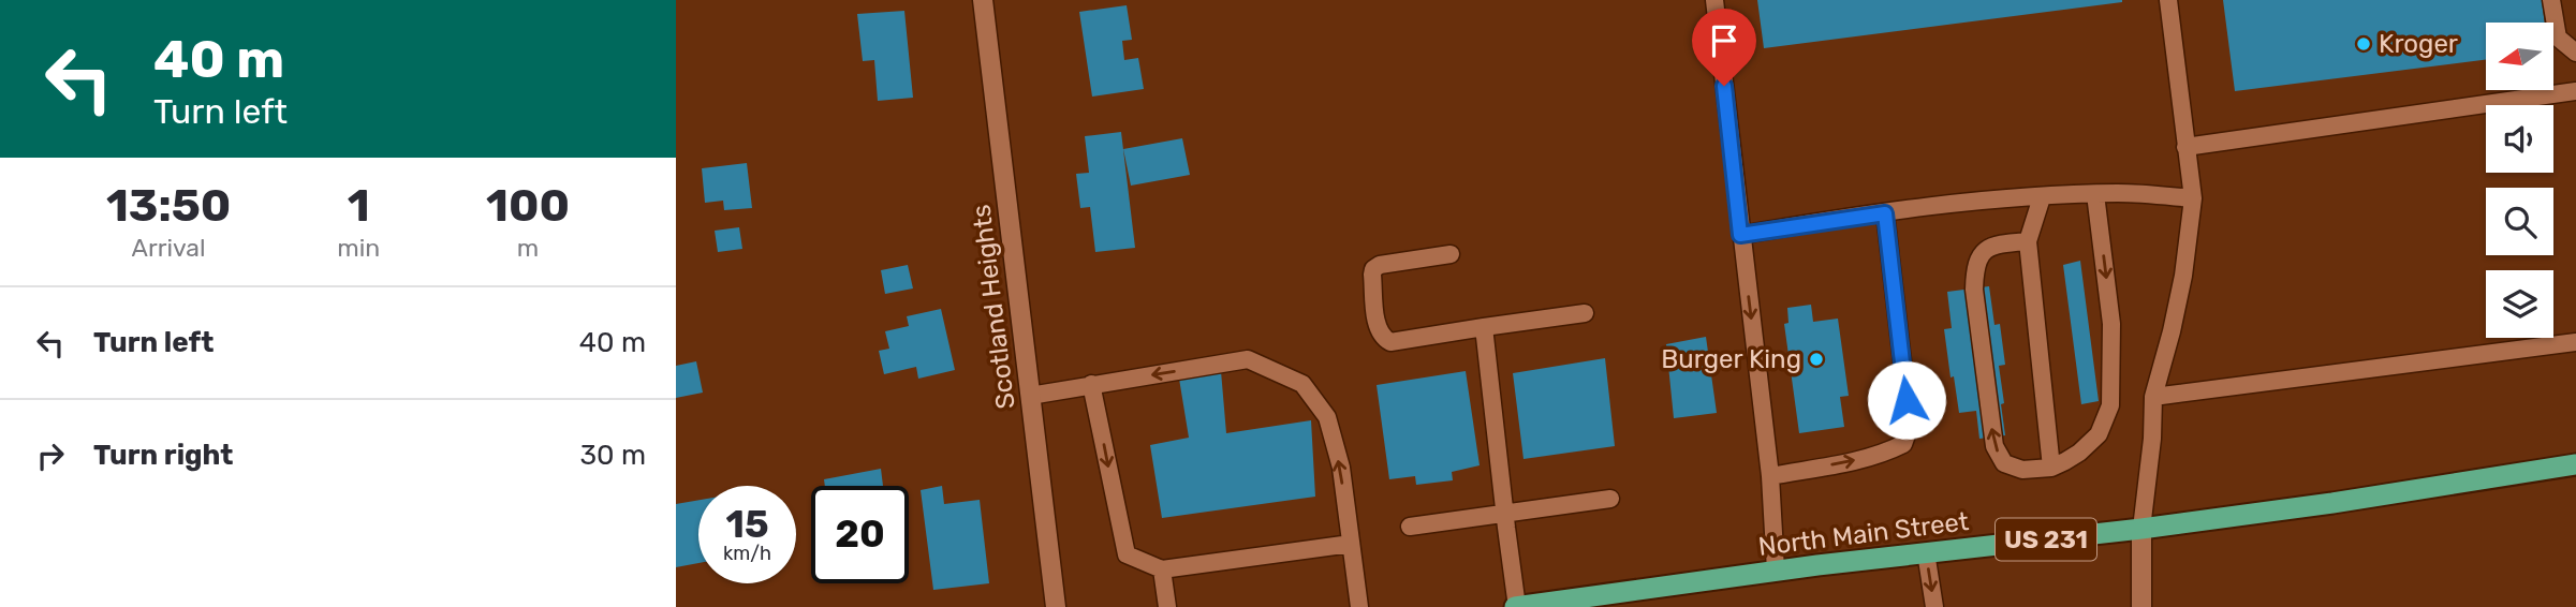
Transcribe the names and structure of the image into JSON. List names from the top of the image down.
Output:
{
  "streets": {
    "highway": ["North Main Street", "US 231"],
    "street": ["Scotland Heights"]
  },
  "places": ["Kroger", "Burger King"],
  "north": "left",
  "page": {
    "turn": ["40 m", "Turn left"],
    "eta": [
      "13:50",
      "Arrival",
      "1",
      "min",
      "100",
      "m"
    ],
    "list": [
      {
        "name": "Turn left",
        "value": "40 m"
      },
      {
        "name": "Turn right",
        "value": "30 m"
      }
    ],
    "speed": "15 km/h",
    "limit": "20"
  }
}
